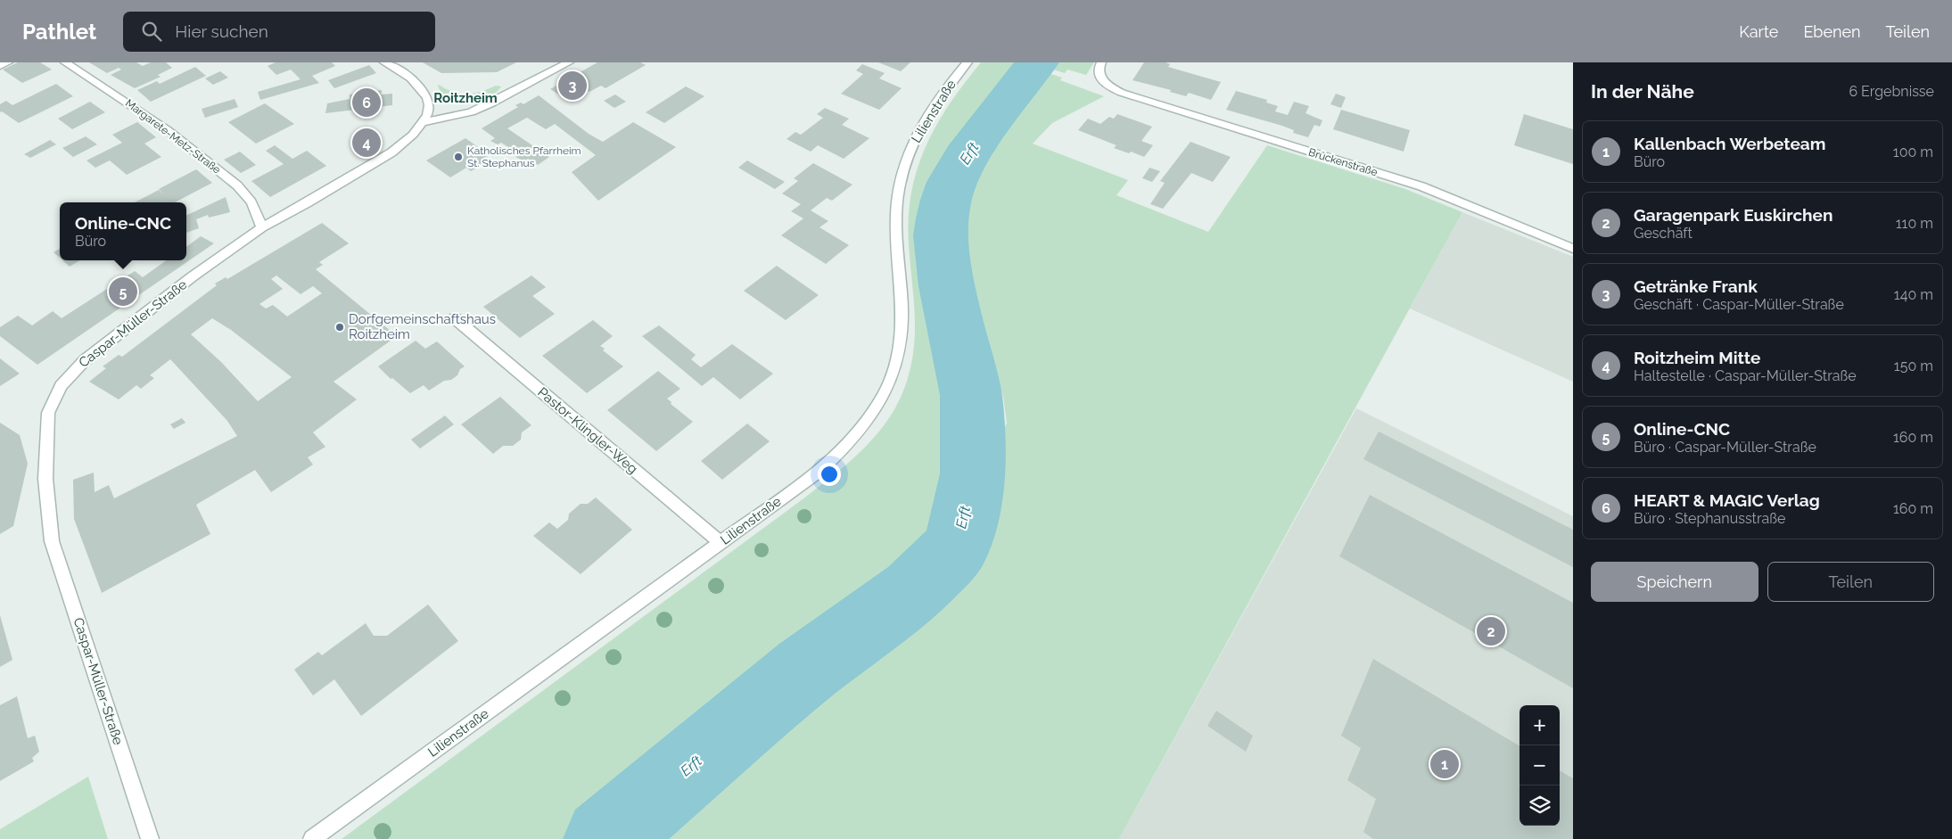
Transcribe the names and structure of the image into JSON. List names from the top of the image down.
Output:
{
  "streets": {
    "street": [
      "Lilienstraße",
      "Margarete-Metz-Straße",
      "Brückenstraße",
      "Caspar-Müller-Straße",
      "Pastor-Klingler-Weg"
    ]
  },
  "crossings": [
    ["Lilienstraße", "Pastor-Klingler-Weg"],
    ["Margarete-Metz-Straße", "Caspar-Müller-Straße"]
  ],
  "districts": ["Roitzheim"],
  "water": ["Erft"],
  "places": ["Katholisches Pfarrheim St. Stephanus", "Dorfgemeinschaftshaus Roitzheim"],
  "page": {
    "header": "Pathlet",
    "search": "Hier suchen",
    "nav": ["Karte", "Ebenen", "Teilen"],
    "heading": ["In der Nähe", "6 Ergebnisse"],
    "pins": [
      "3",
      "6",
      "4",
      "5",
      "2",
      "1"
    ],
    "list": [
      {
        "mark": "1",
        "name": "Kallenbach Werbeteam",
        "note": "Büro",
        "value": "100 m"
      },
      {
        "mark": "2",
        "name": "Garagenpark Euskirchen",
        "note": "Geschäft",
        "value": "110 m"
      },
      {
        "mark": "3",
        "name": "Getränke Frank",
        "note": "Geschäft · Caspar-Müller-Straße",
        "value": "140 m"
      },
      {
        "mark": "4",
        "name": "Roitzheim Mitte",
        "note": "Haltestelle · Caspar-Müller-Straße",
        "value": "150 m"
      },
      {
        "mark": "5",
        "name": "Online-CNC",
        "note": "Büro · Caspar-Müller-Straße",
        "value": "160 m"
      },
      {
        "mark": "6",
        "name": "HEART & MAGIC Verlag",
        "note": "Büro · Stephanusstraße",
        "value": "160 m"
      }
    ],
    "popup": ["Online-CNC", "Büro"],
    "buttons": ["Speichern", "Teilen"],
    "map_buttons": ["+", "−"]
  }
}
